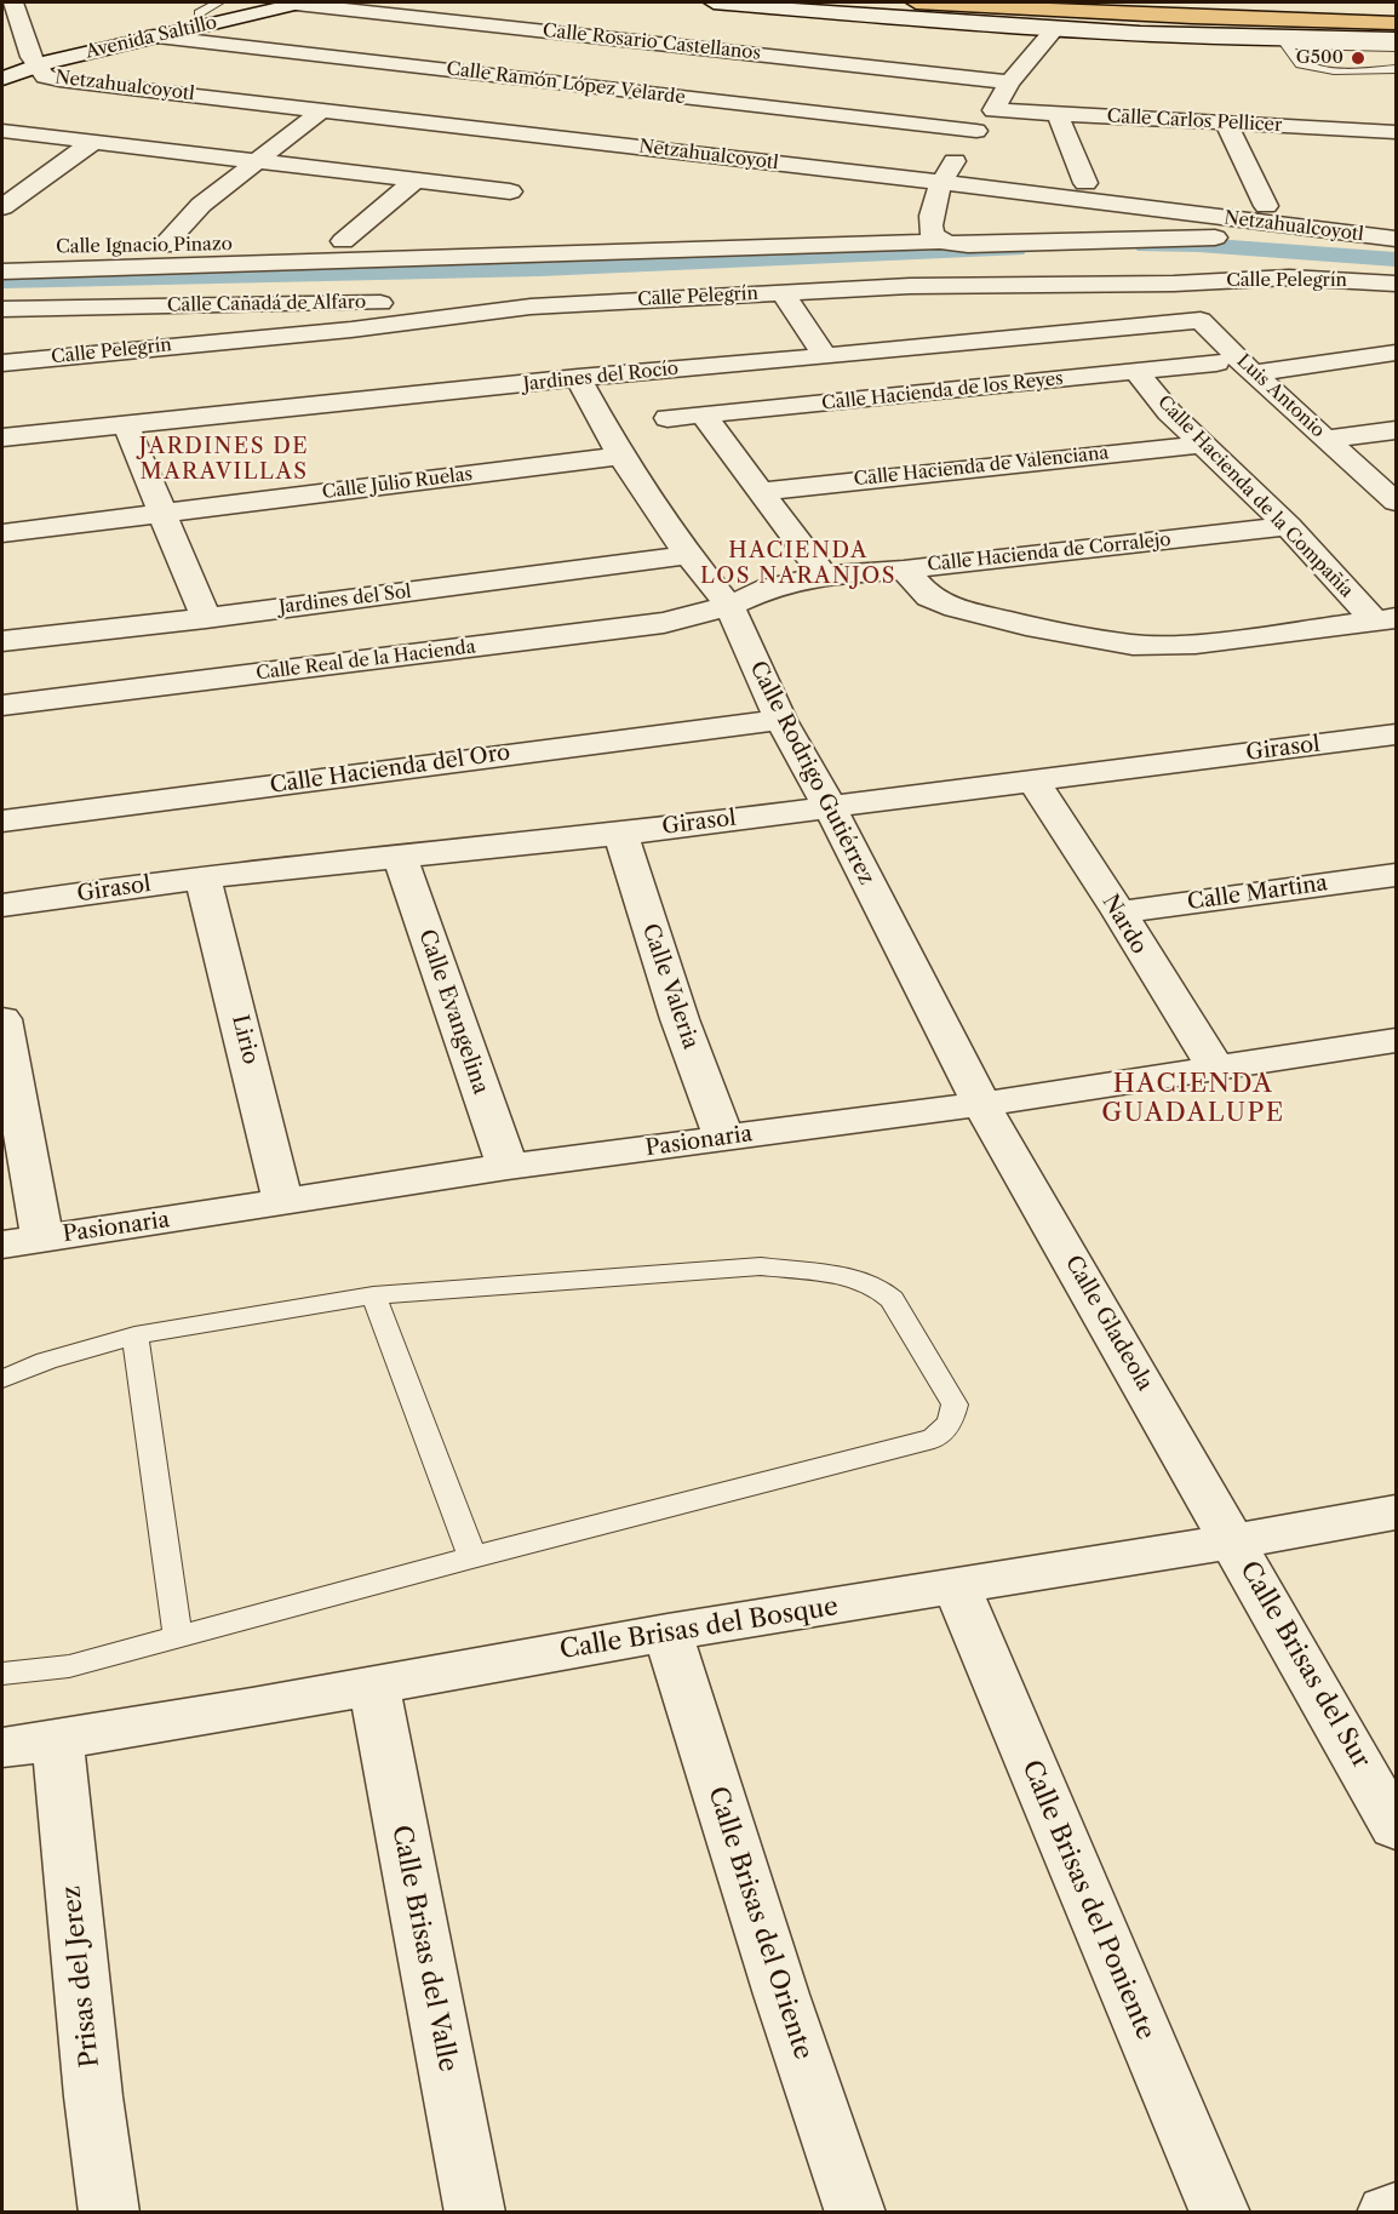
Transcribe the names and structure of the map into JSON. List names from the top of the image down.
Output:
{
  "streets": {
    "street": [
      "Avenida Saltillo",
      "Calle Rosario Castellanos",
      "Calle Ramón López Velarde",
      "Netzahualcoyotl",
      "Calle Carlos Pellicer",
      "Calle Ignacio Pinazo",
      "Calle Pelegrín",
      "Calle Cañadá de Alfaro",
      "Jardines del Rocío",
      "Calle Hacienda de los Reyes",
      "Luis Antonio",
      "Calle Hacienda de Valenciana",
      "Calle Julio Ruelas",
      "Calle Hacienda de la Compañía",
      "Calle Hacienda de Corralejo",
      "Jardines del Sol",
      "Calle Real de la Hacienda",
      "Girasol",
      "Calle Hacienda del Oro",
      "Calle Rodrigo Gutiérrez",
      "Calle Martina",
      "Nardo",
      "Calle Valeria",
      "Calle Evangelina",
      "Lirio",
      "Pasionaria",
      "Calle Gladeola",
      "Calle Brisas del Bosque",
      "Calle Brisas del Sur",
      "Calle Brisas del Poniente",
      "Calle Brisas del Oriente",
      "Calle Brisas del Valle",
      "Prisas del Jerez"
    ]
  },
  "crossings": [
    ["Avenida Saltillo", "Calle Rosario Castellanos"],
    ["Avenida Saltillo", "Calle Ramón López Velarde"],
    ["Avenida Saltillo", "Netzahualcoyotl"],
    ["Calle Pelegrín", "Calle Cañadá de Alfaro"],
    ["Calle Pelegrín", "Luis Antonio"],
    ["Jardines del Rocío", "Luis Antonio"],
    ["Jardines del Rocío", "Calle Rodrigo Gutiérrez"],
    ["Calle Hacienda de los Reyes", "Calle Hacienda de la Compañía"],
    ["Calle Hacienda de Valenciana", "Calle Hacienda de la Compañía"],
    ["Calle Julio Ruelas", "Calle Rodrigo Gutiérrez"],
    ["Calle Hacienda de la Compañía", "Calle Hacienda de Corralejo"],
    ["Calle Hacienda de Corralejo", "Calle Real de la Hacienda"],
    ["Calle Hacienda de Corralejo", "Calle Rodrigo Gutiérrez"],
    ["Jardines del Sol", "Calle Rodrigo Gutiérrez"],
    ["Calle Real de la Hacienda", "Calle Rodrigo Gutiérrez"],
    ["Girasol", "Calle Rodrigo Gutiérrez"],
    ["Girasol", "Nardo"],
    ["Girasol", "Calle Valeria"],
    ["Girasol", "Calle Evangelina"],
    ["Girasol", "Lirio"],
    ["Calle Hacienda del Oro", "Calle Rodrigo Gutiérrez"],
    ["Calle Rodrigo Gutiérrez", "Pasionaria"],
    ["Calle Rodrigo Gutiérrez", "Calle Gladeola"],
    ["Calle Martina", "Nardo"],
    ["Nardo", "Pasionaria"],
    ["Calle Valeria", "Pasionaria"],
    ["Calle Evangelina", "Pasionaria"],
    ["Lirio", "Pasionaria"],
    ["Pasionaria", "Calle Gladeola"],
    ["Calle Gladeola", "Calle Brisas del Bosque"],
    ["Calle Gladeola", "Calle Brisas del Sur"],
    ["Calle Brisas del Bosque", "Calle Brisas del Sur"],
    ["Calle Brisas del Bosque", "Calle Brisas del Poniente"],
    ["Calle Brisas del Bosque", "Calle Brisas del Oriente"],
    ["Calle Brisas del Bosque", "Calle Brisas del Valle"],
    ["Calle Brisas del Bosque", "Prisas del Jerez"]
  ],
  "districts": ["JARDINES DE MARAVILLAS", "HACIENDA LOS NARANJOS", "HACIENDA GUADALUPE"],
  "places": ["G500"]
}
